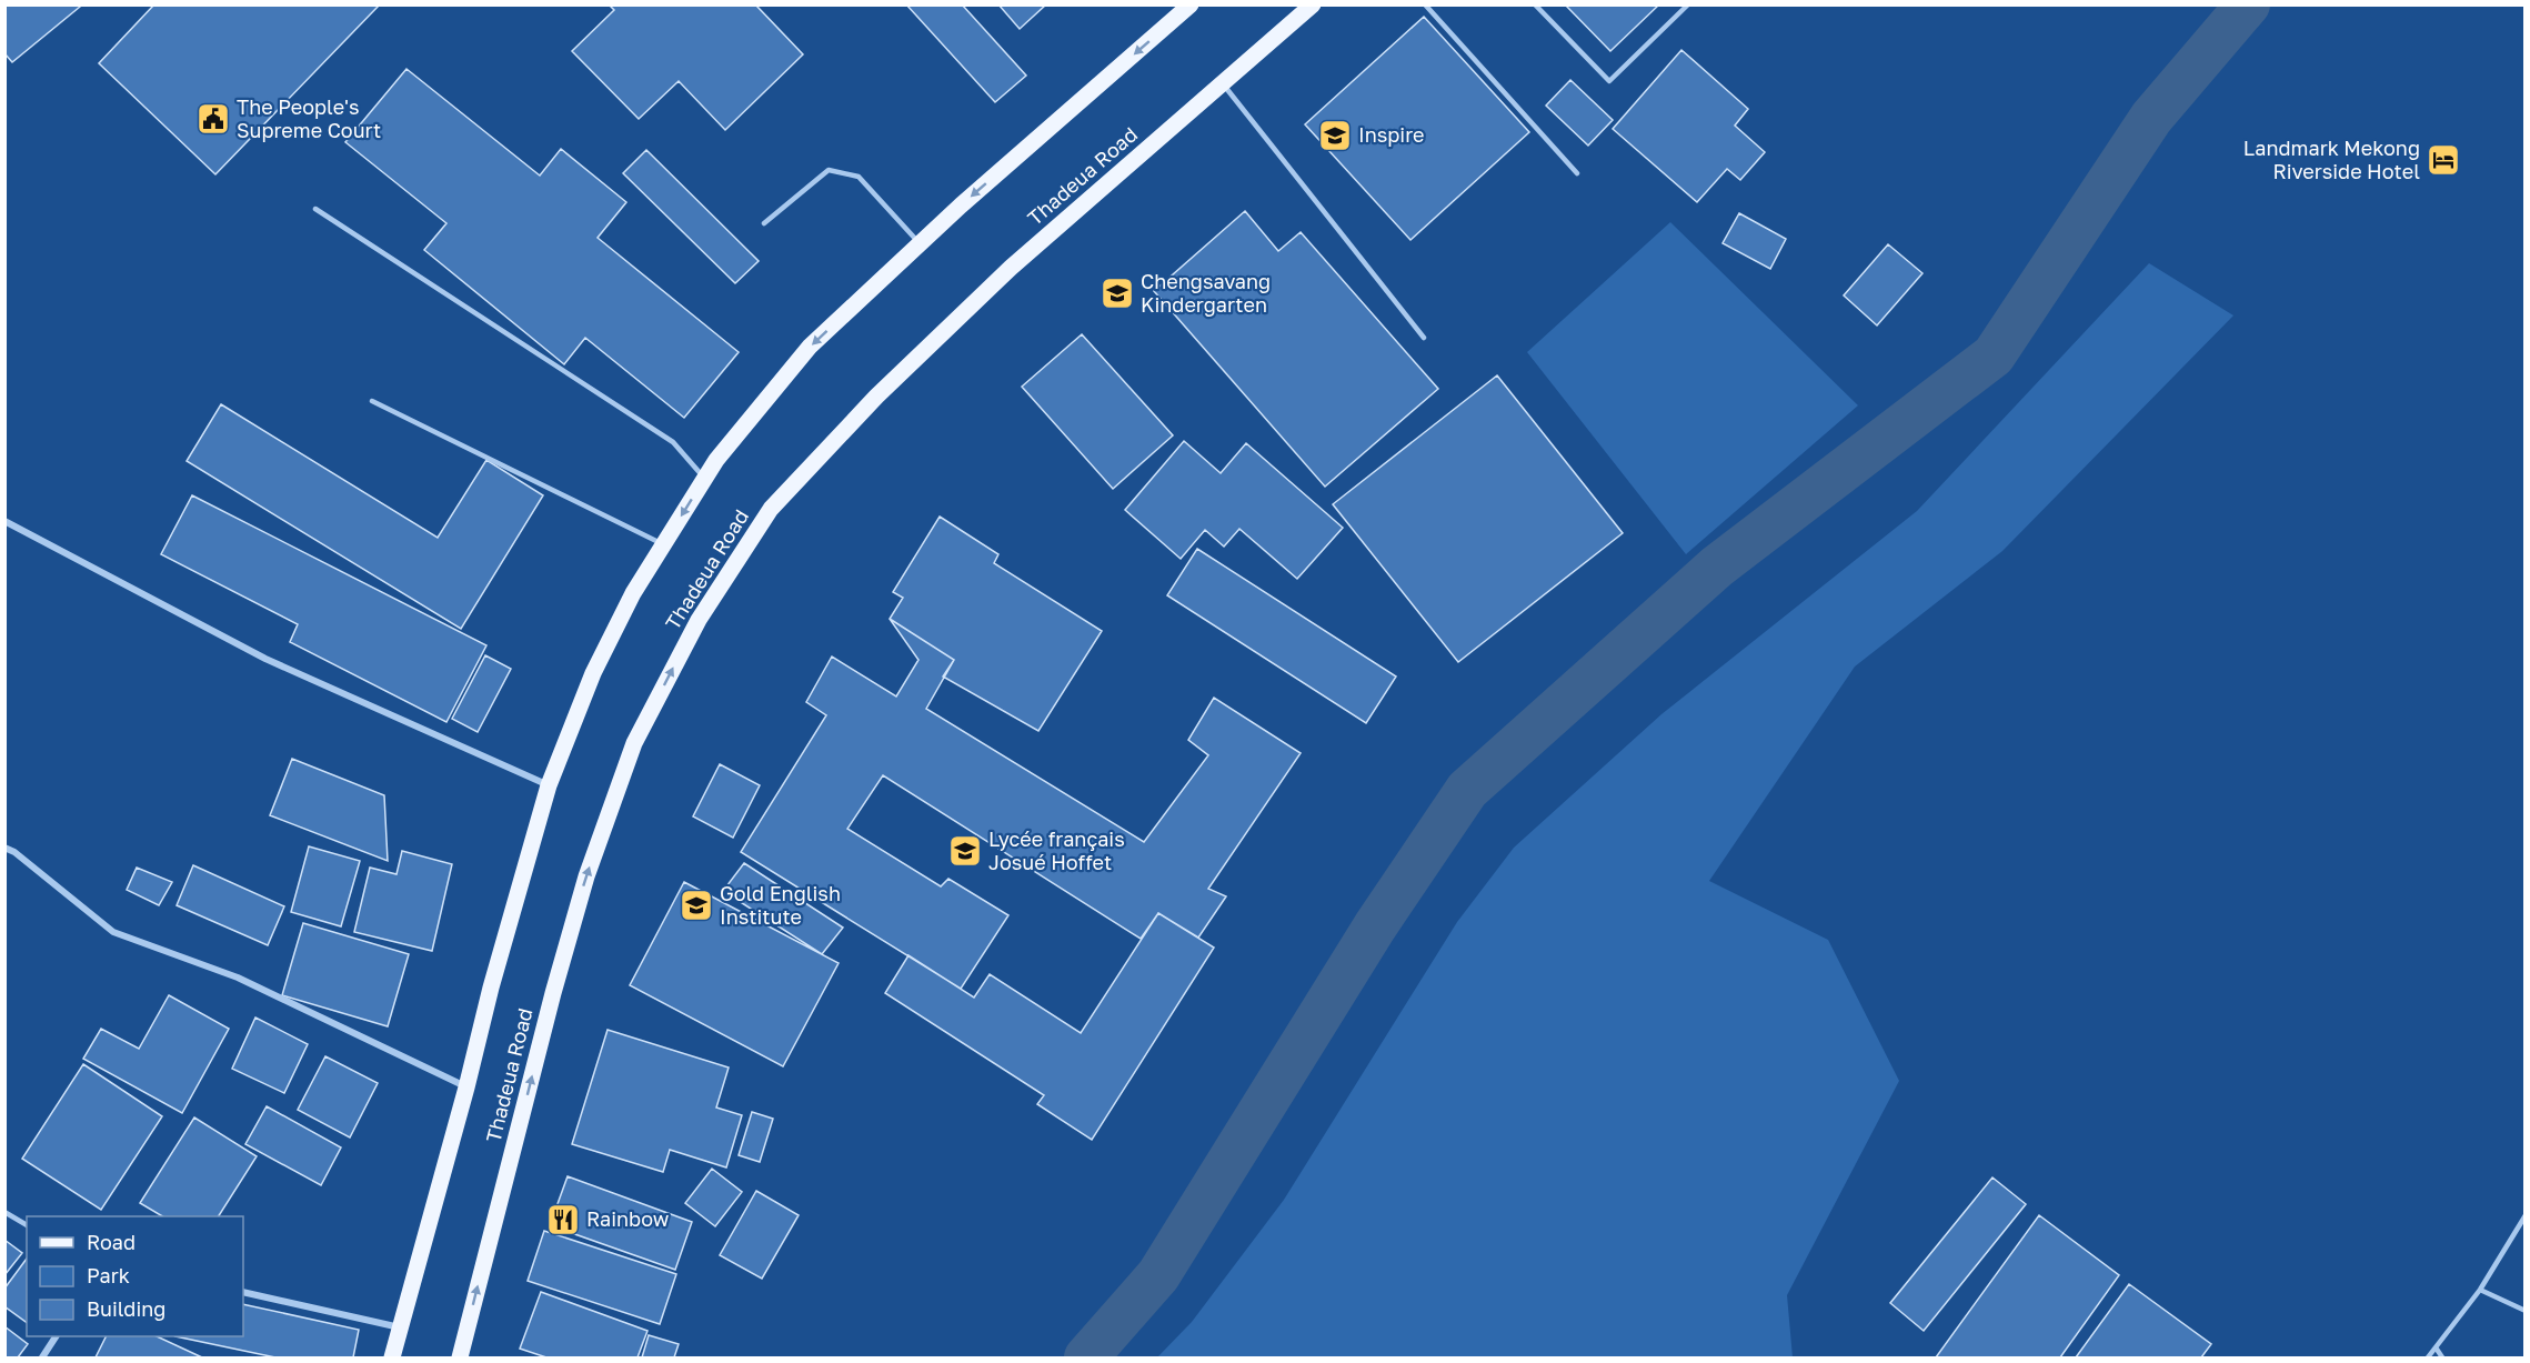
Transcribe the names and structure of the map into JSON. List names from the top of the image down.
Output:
{
  "streets": {
    "main road": ["Thadeua Road"]
  },
  "places": {
    "public building": ["The People's Supreme Court"],
    "school or university": [
      "Inspire",
      "Chengsavang Kindergarten",
      "Lycée français Josué Hoffet",
      "Gold English Institute"
    ],
    "hotel": ["Landmark Mekong Riverside Hotel"],
    "restaurant": ["Rainbow"]
  },
  "legend": ["Road", "Park", "Building"]
}
